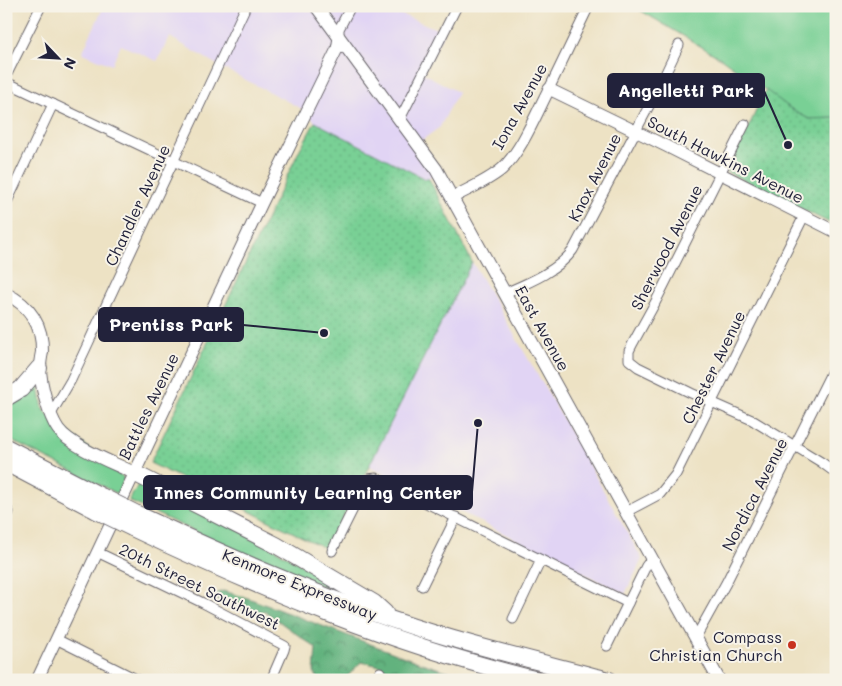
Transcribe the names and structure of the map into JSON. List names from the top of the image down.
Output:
{
  "streets": {
    "highway": ["Kenmore Expressway"],
    "main road": ["East Avenue"],
    "street": [
      "Iona Avenue",
      "South Hawkins Avenue",
      "Knox Avenue",
      "Chandler Avenue",
      "Sherwood Avenue",
      "Chester Avenue",
      "Battles Avenue",
      "Nordica Avenue",
      "20th Street Southwest"
    ]
  },
  "crossings": [
    ["Iona Avenue", "South Hawkins Avenue"],
    ["Iona Avenue", "East Avenue"],
    ["South Hawkins Avenue", "Knox Avenue"],
    ["South Hawkins Avenue", "Sherwood Avenue"],
    ["South Hawkins Avenue", "Chester Avenue"],
    ["Knox Avenue", "East Avenue"],
    ["Sherwood Avenue", "Chester Avenue"],
    ["Sherwood Avenue", "Nordica Avenue"],
    ["East Avenue", "Chester Avenue"],
    ["East Avenue", "Battles Avenue"],
    ["East Avenue", "Nordica Avenue"],
    ["Battles Avenue", "20th Street Southwest"]
  ],
  "places": [
    "Angelletti Park",
    "Prentiss Park",
    "Innes Community Learning Center",
    "Compass Christian Church"
  ],
  "north": "bottom right"
}
